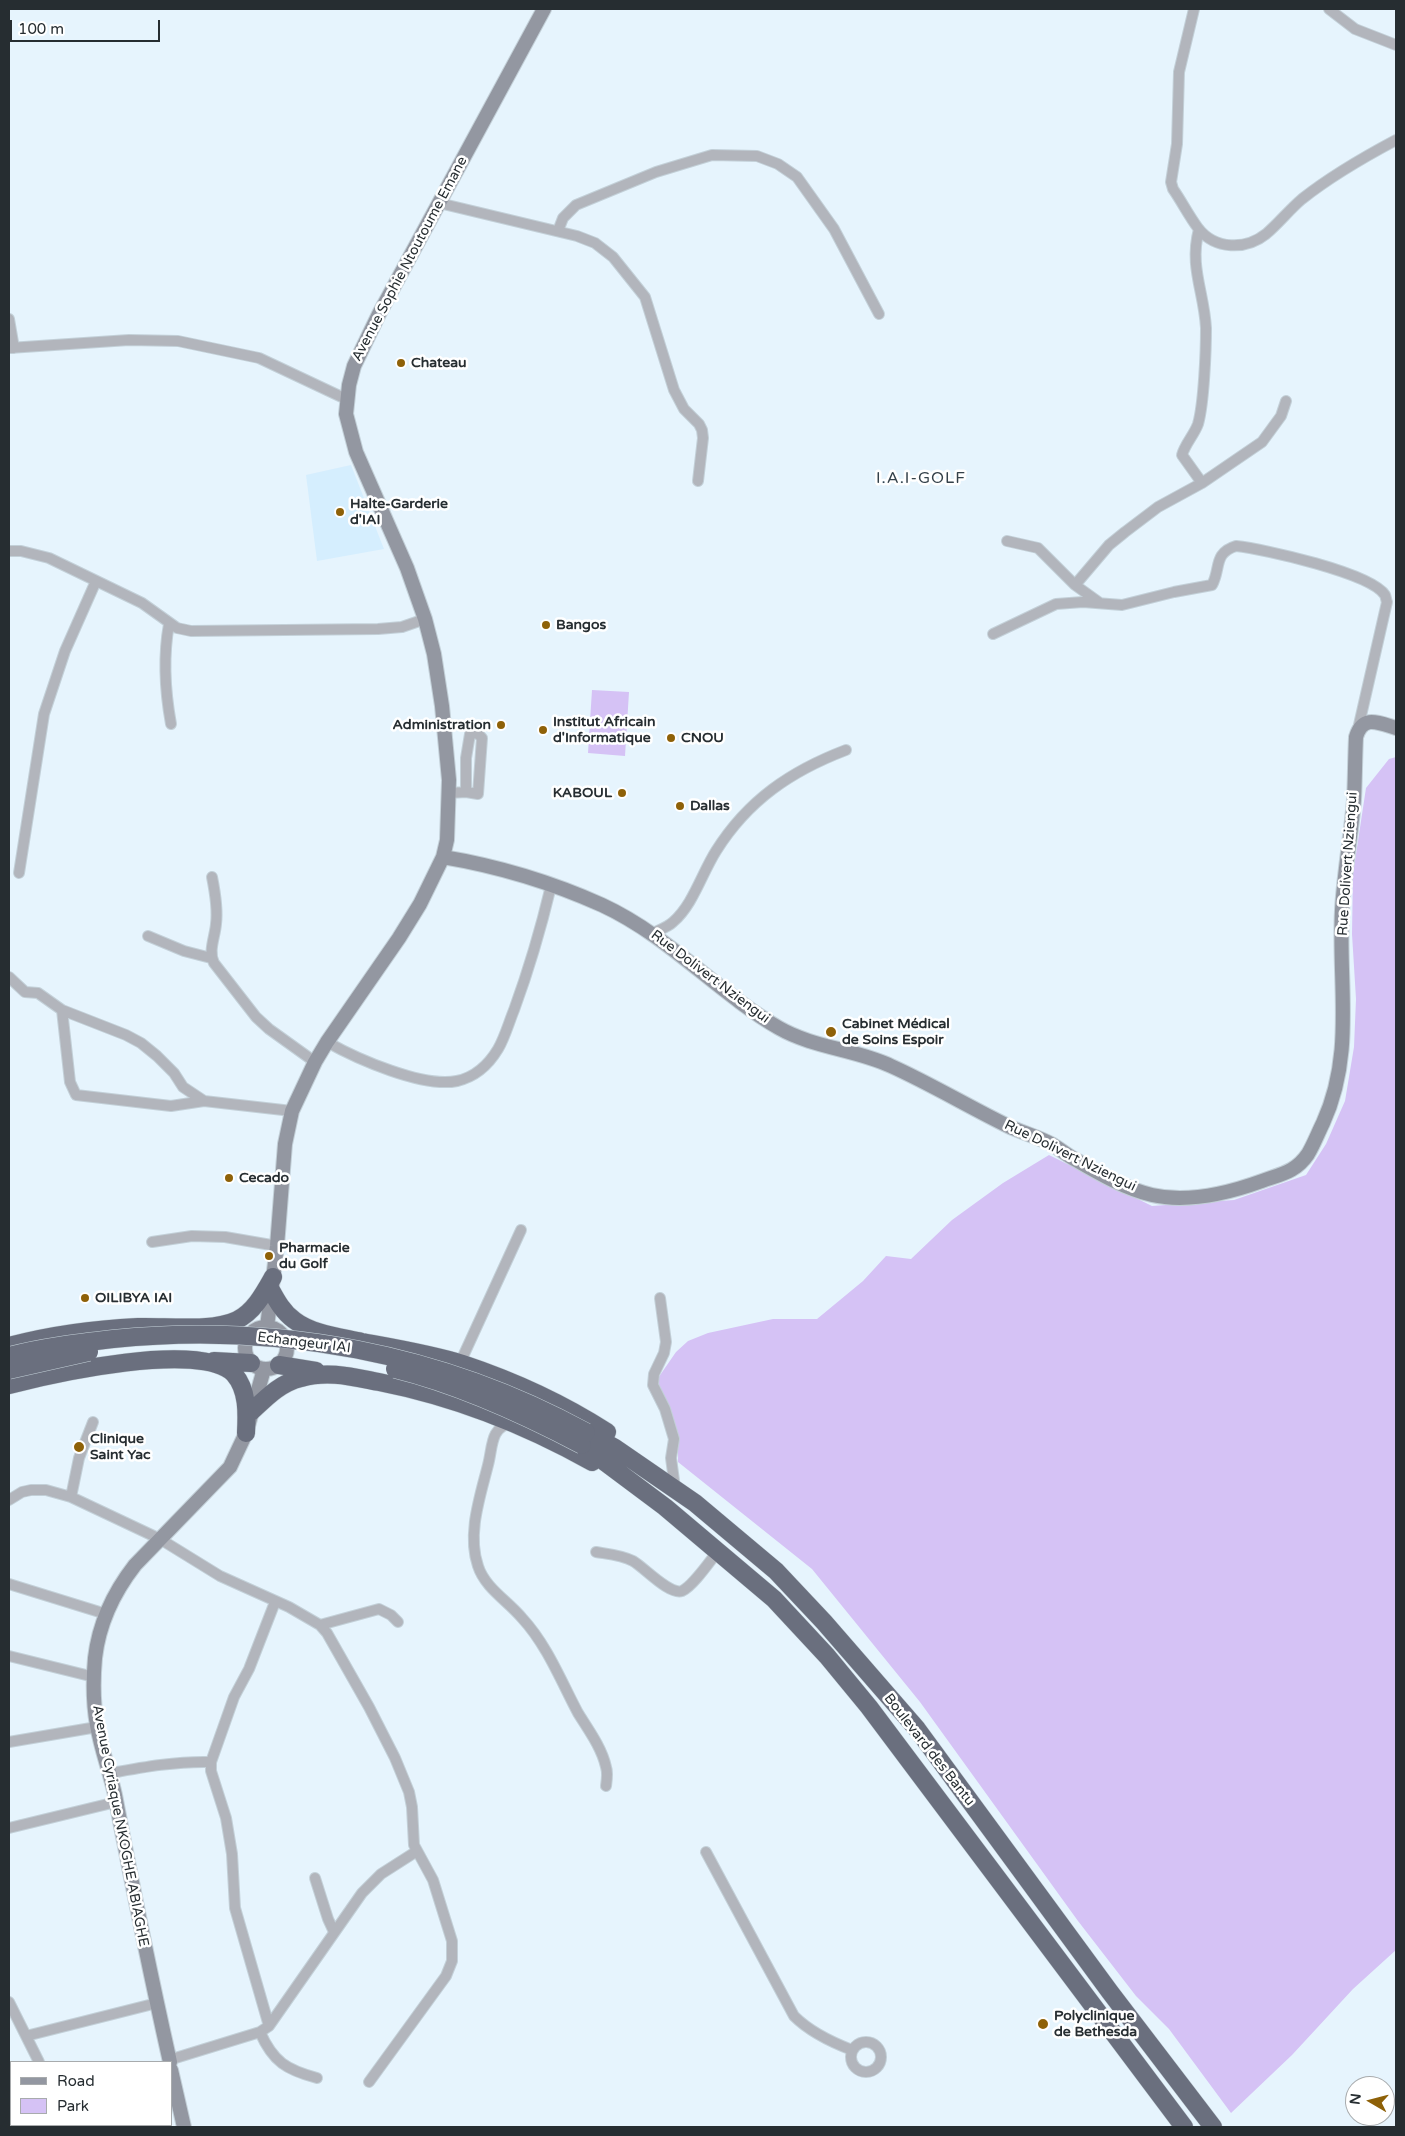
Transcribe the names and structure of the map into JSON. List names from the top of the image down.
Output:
{
  "streets": {
    "highway": ["Echangeur IAI", "Boulevard des Bantu"],
    "street": ["Avenue Sophie Ntoutoume Emane", "Rue Dolivert Nziengui", "Avenue Cyriaque NKOGHE ABIAGHE"]
  },
  "crossings": [
    ["Avenue Sophie Ntoutoume Emane", "Rue Dolivert Nziengui"],
    ["Avenue Sophie Ntoutoume Emane", "Avenue Cyriaque NKOGHE ABIAGHE"],
    ["Echangeur IAI", "Boulevard des Bantu"]
  ],
  "districts": ["I.A.I-GOLF"],
  "places": [
    "Chateau",
    "Halte-Garderie d'IAI",
    "Bangos",
    "Administration",
    "Institut Africain d'Informatique",
    "CNOU",
    "KABOUL",
    "Dallas",
    "Cabinet Médical de Soins Espoir",
    "Cecado",
    "Pharmacie du Golf",
    "OILIBYA IAI",
    "Clinique Saint Yac",
    "Polyclinique de Bethesda"
  ],
  "legend": ["Road", "Park"],
  "scale_bar": "100 m",
  "north": "left"
}
